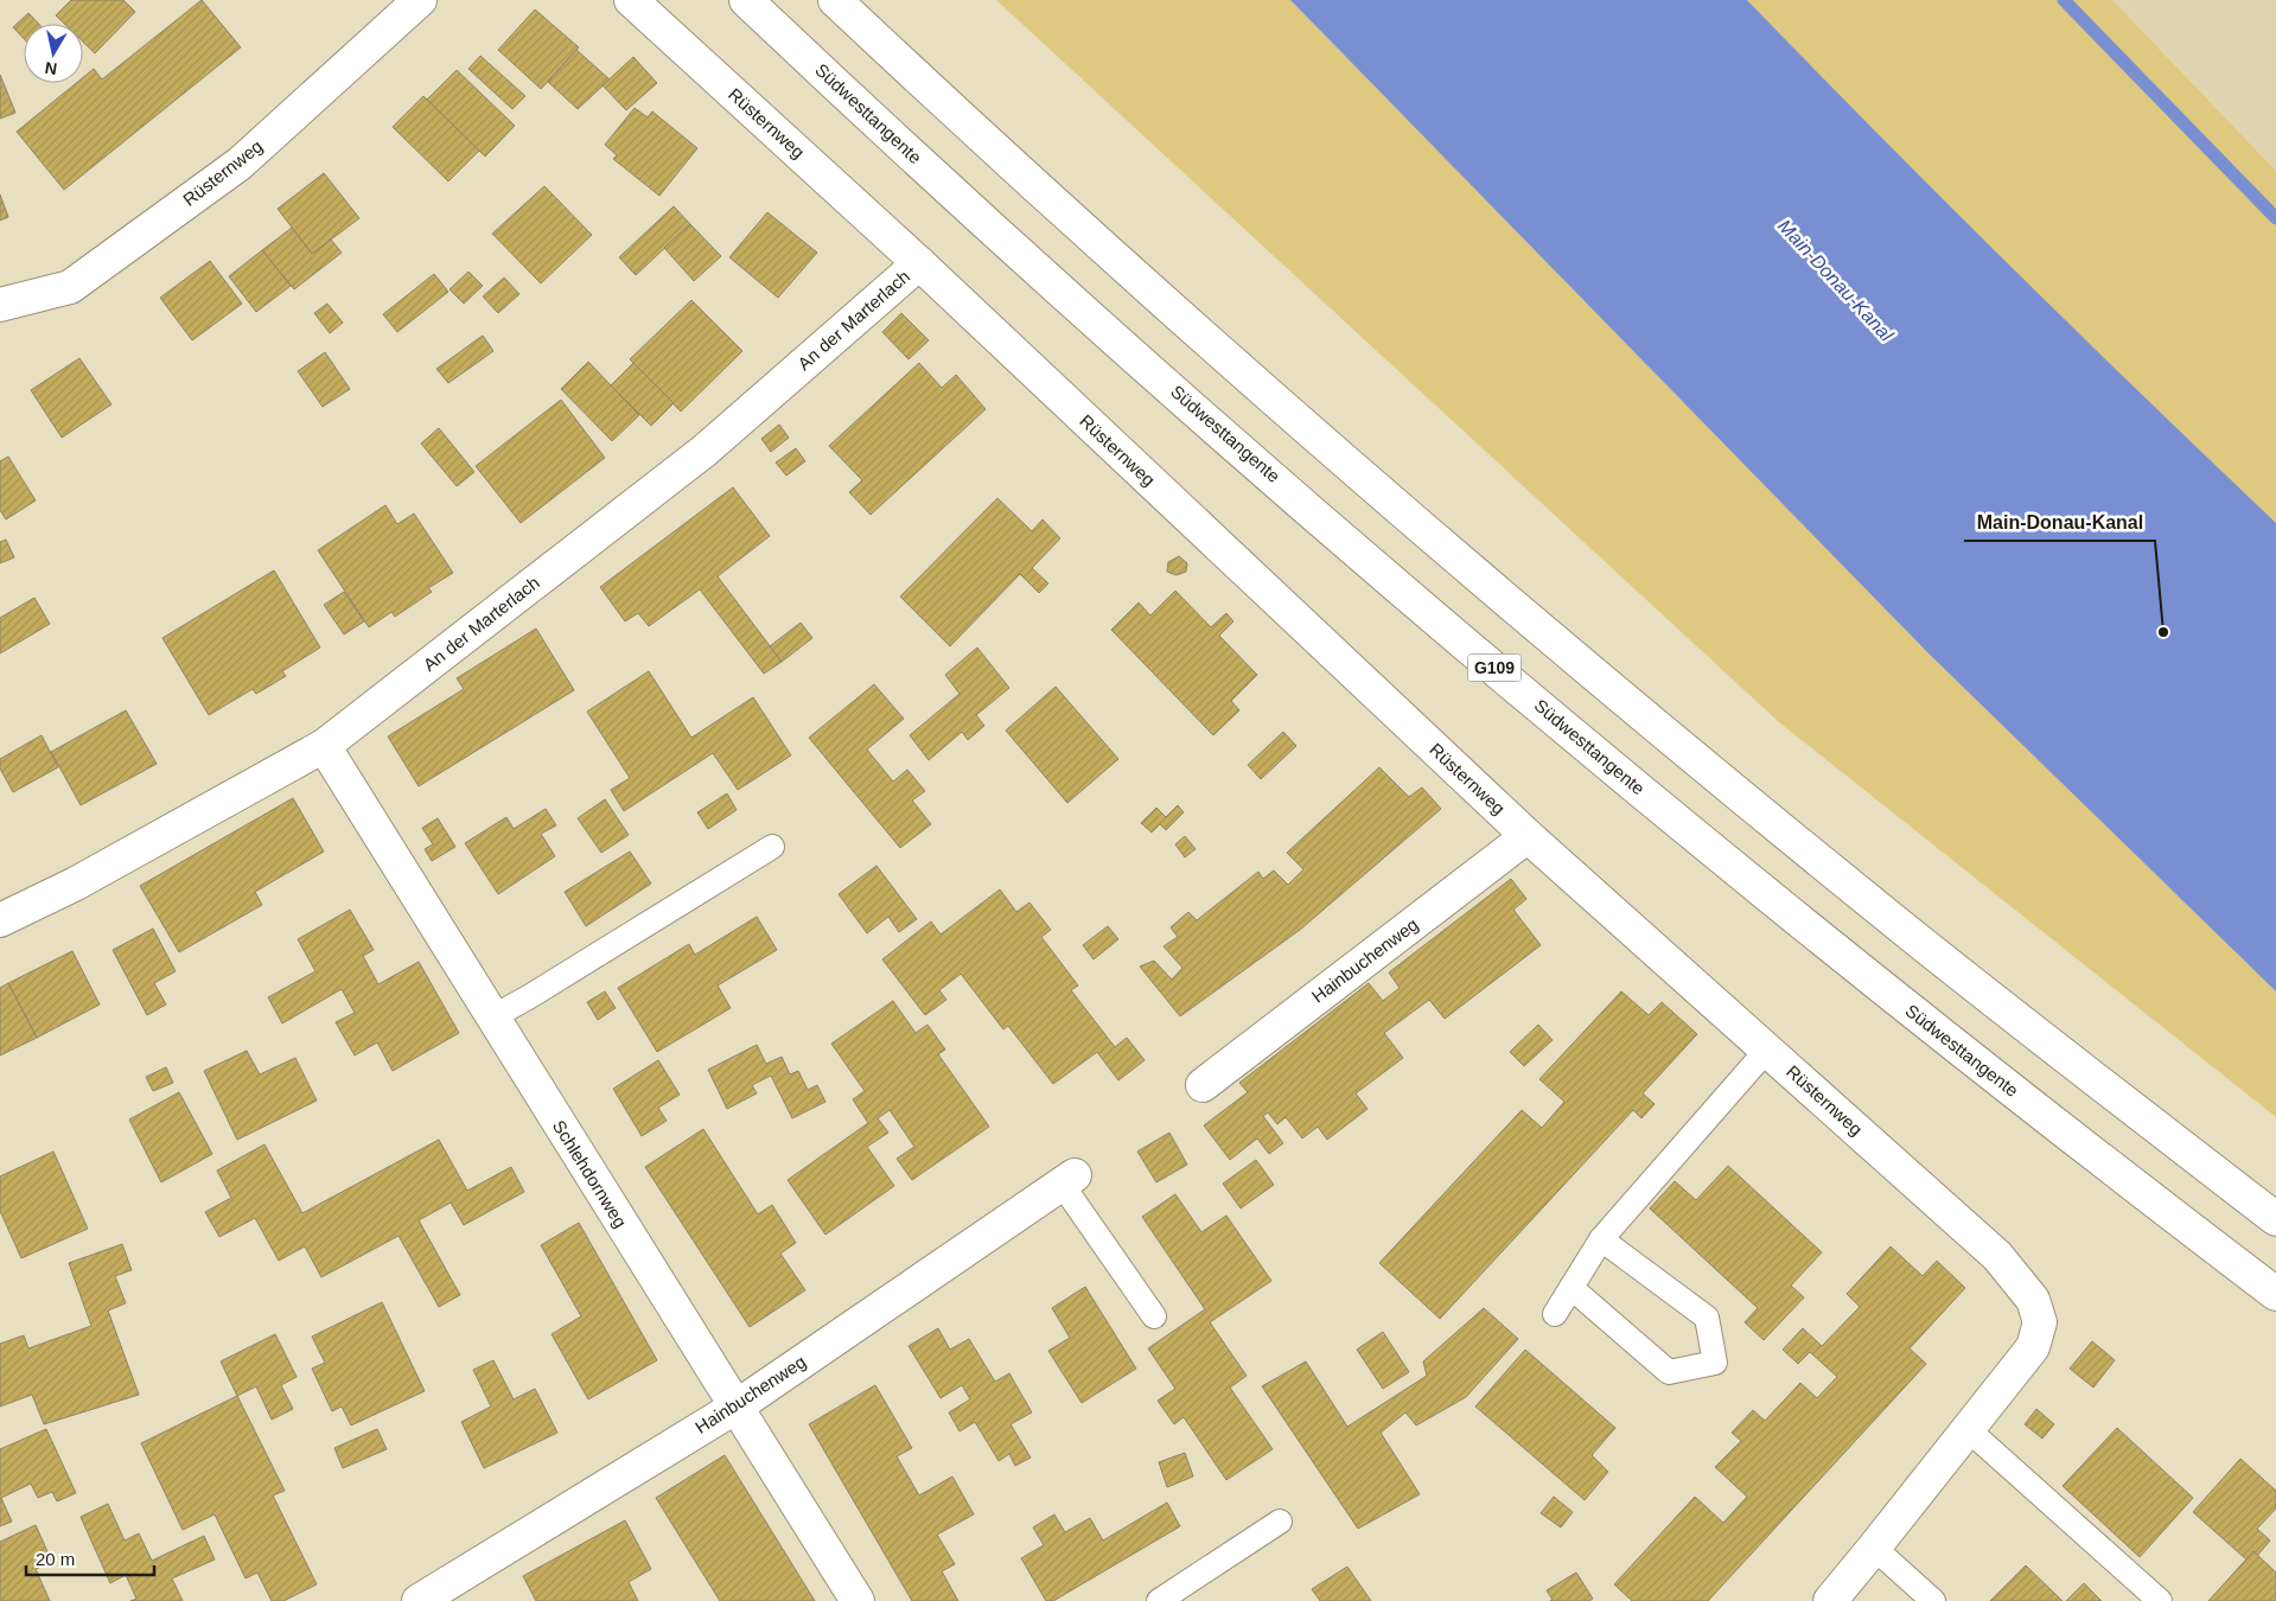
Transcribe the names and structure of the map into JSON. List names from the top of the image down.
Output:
{
  "streets": {
    "main road": [
      "Südwesttangente",
      "Rüsternweg",
      "An der Marterlach",
      "G109",
      "Hainbuchenweg",
      "Schlehdornweg"
    ]
  },
  "crossings": [
    ["Rüsternweg", "An der Marterlach"],
    ["Rüsternweg", "Hainbuchenweg"],
    ["An der Marterlach", "Schlehdornweg"],
    ["Hainbuchenweg", "Schlehdornweg"]
  ],
  "water": ["Main-Donau-Kanal"],
  "places": ["Main-Donau-Kanal"],
  "scale_bar": "20 m",
  "north": "bottom"
}
